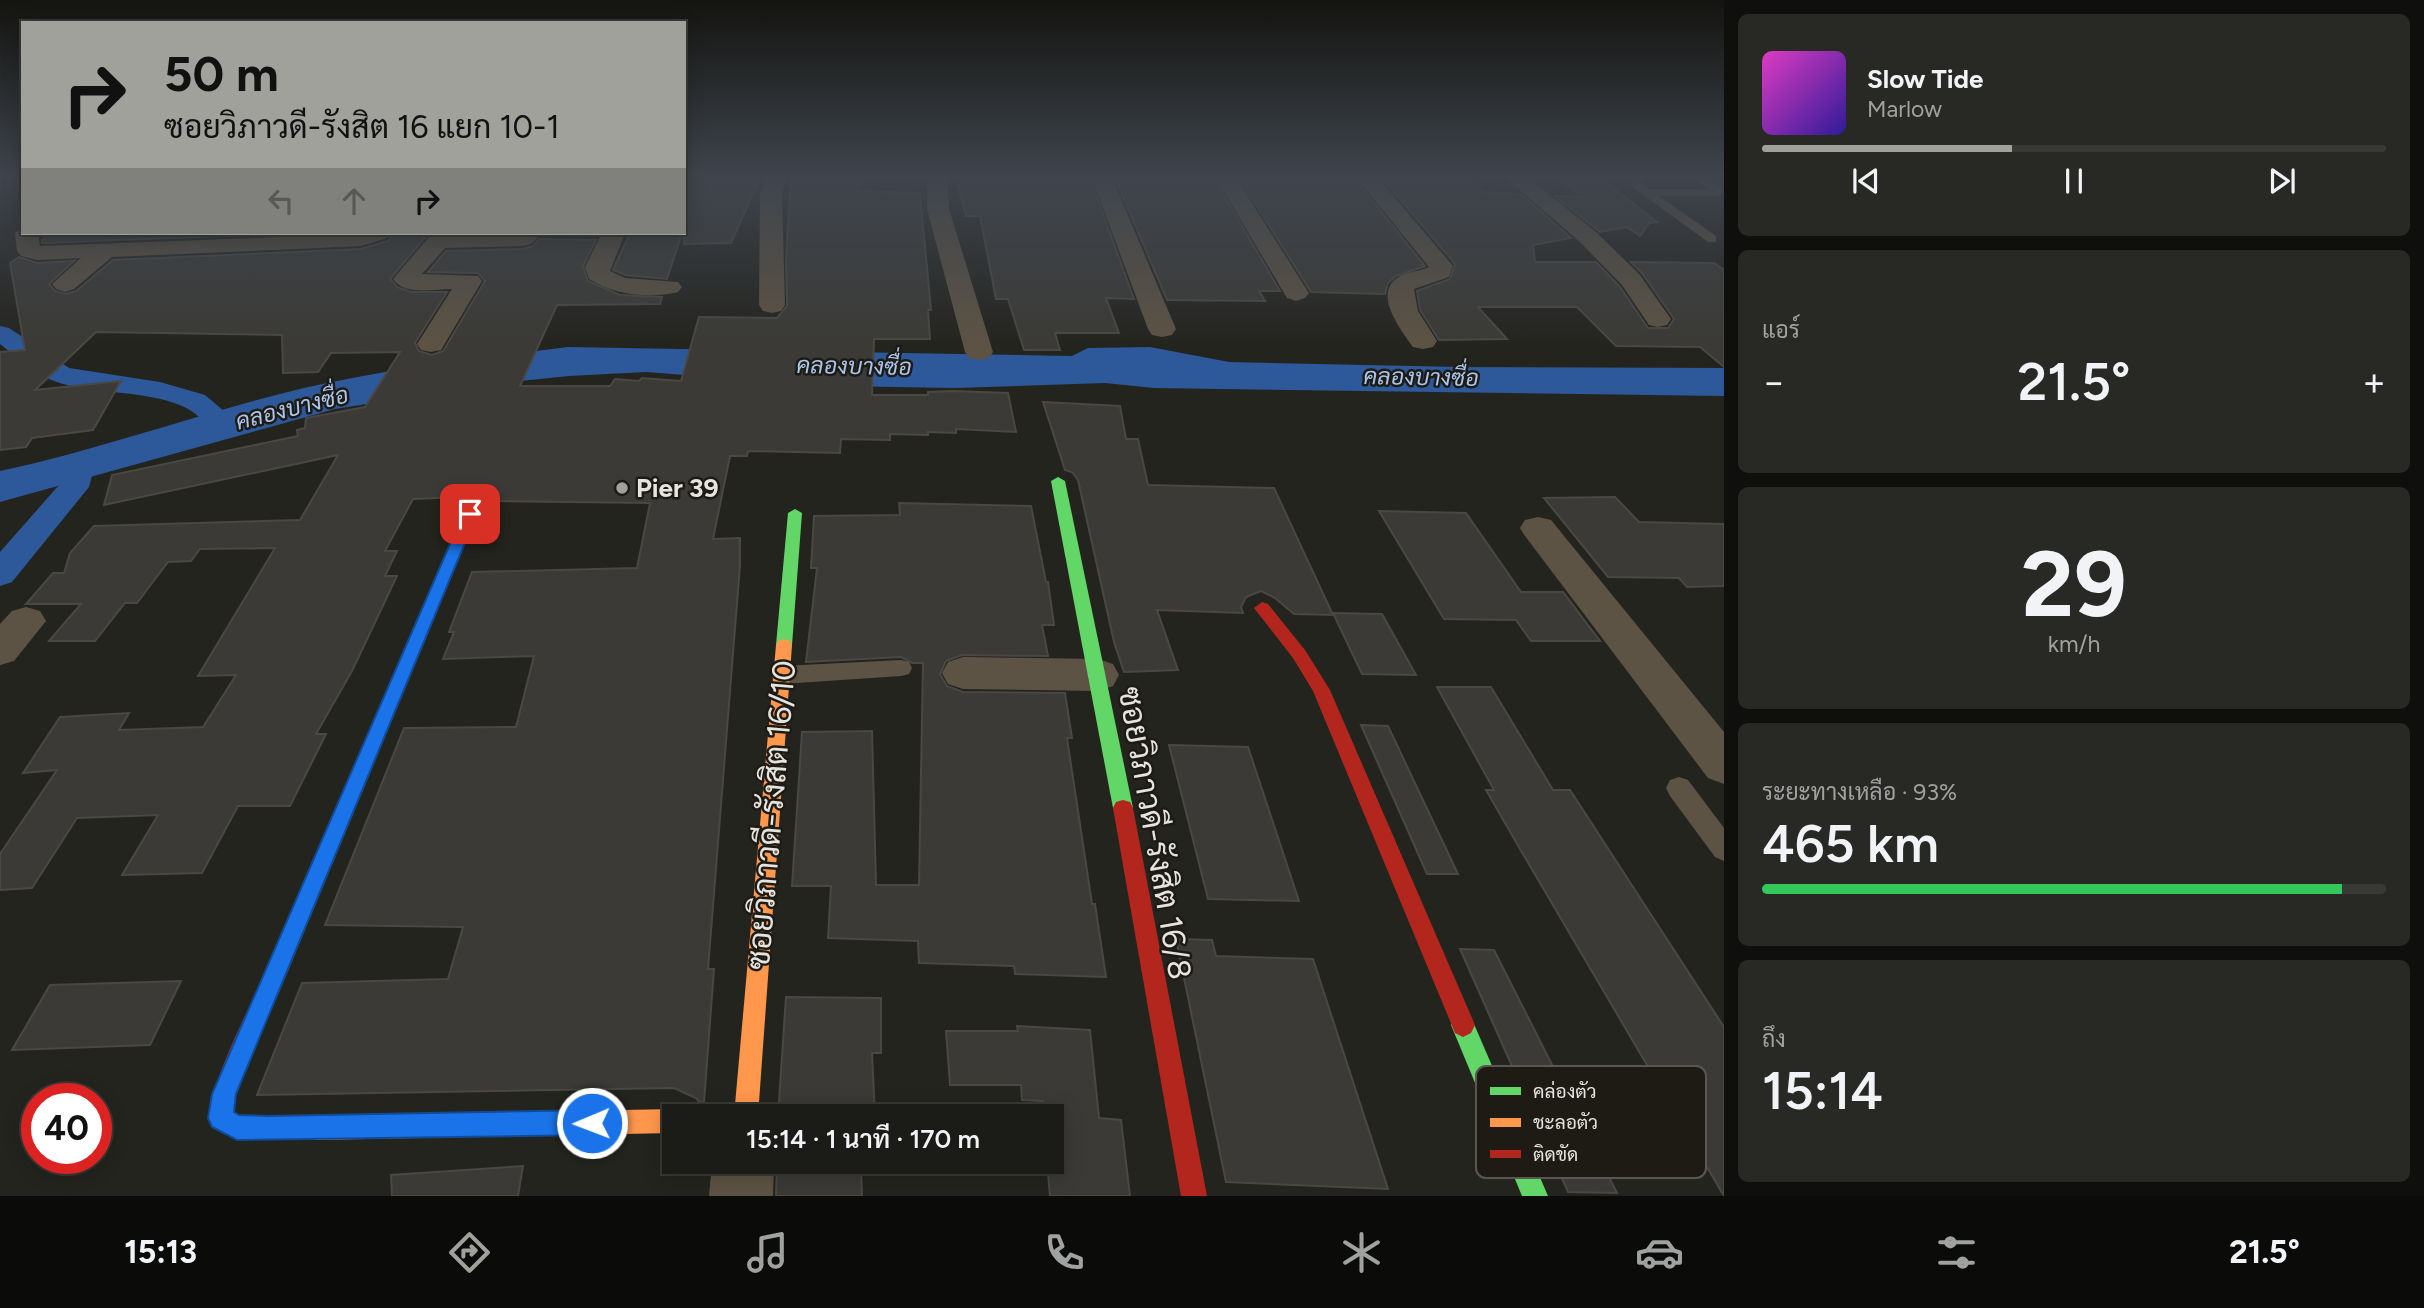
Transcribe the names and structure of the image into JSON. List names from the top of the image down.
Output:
{
  "streets": {
    "street": ["ซอยวิภาวดี-รังสิต 16/10", "ซอยวิภาวดี-รังสิต 16/8"]
  },
  "water": ["คลองบางซื่อ"],
  "places": ["Pier 39"],
  "legend": ["คล่องตัว", "ชะลอตัว", "ติดขัด"],
  "page": {
    "turn": ["50 m", "ซอยวิภาวดี-รังสิต 16 แยก 10-1"],
    "song": ["Slow Tide", "Marlow"],
    "tile": [
      "แอร์",
      ["29", "km/h"],
      ["ระยะทางเหลือ · 93%", "465 km"],
      ["ถึง", "15:14"]
    ],
    "heat": ["−", "21.5°", "+"],
    "limit": "40",
    "trip": "15:14 · 1 นาที · 170 m",
    "tabs": ["15:13", "21.5°"]
  }
}
